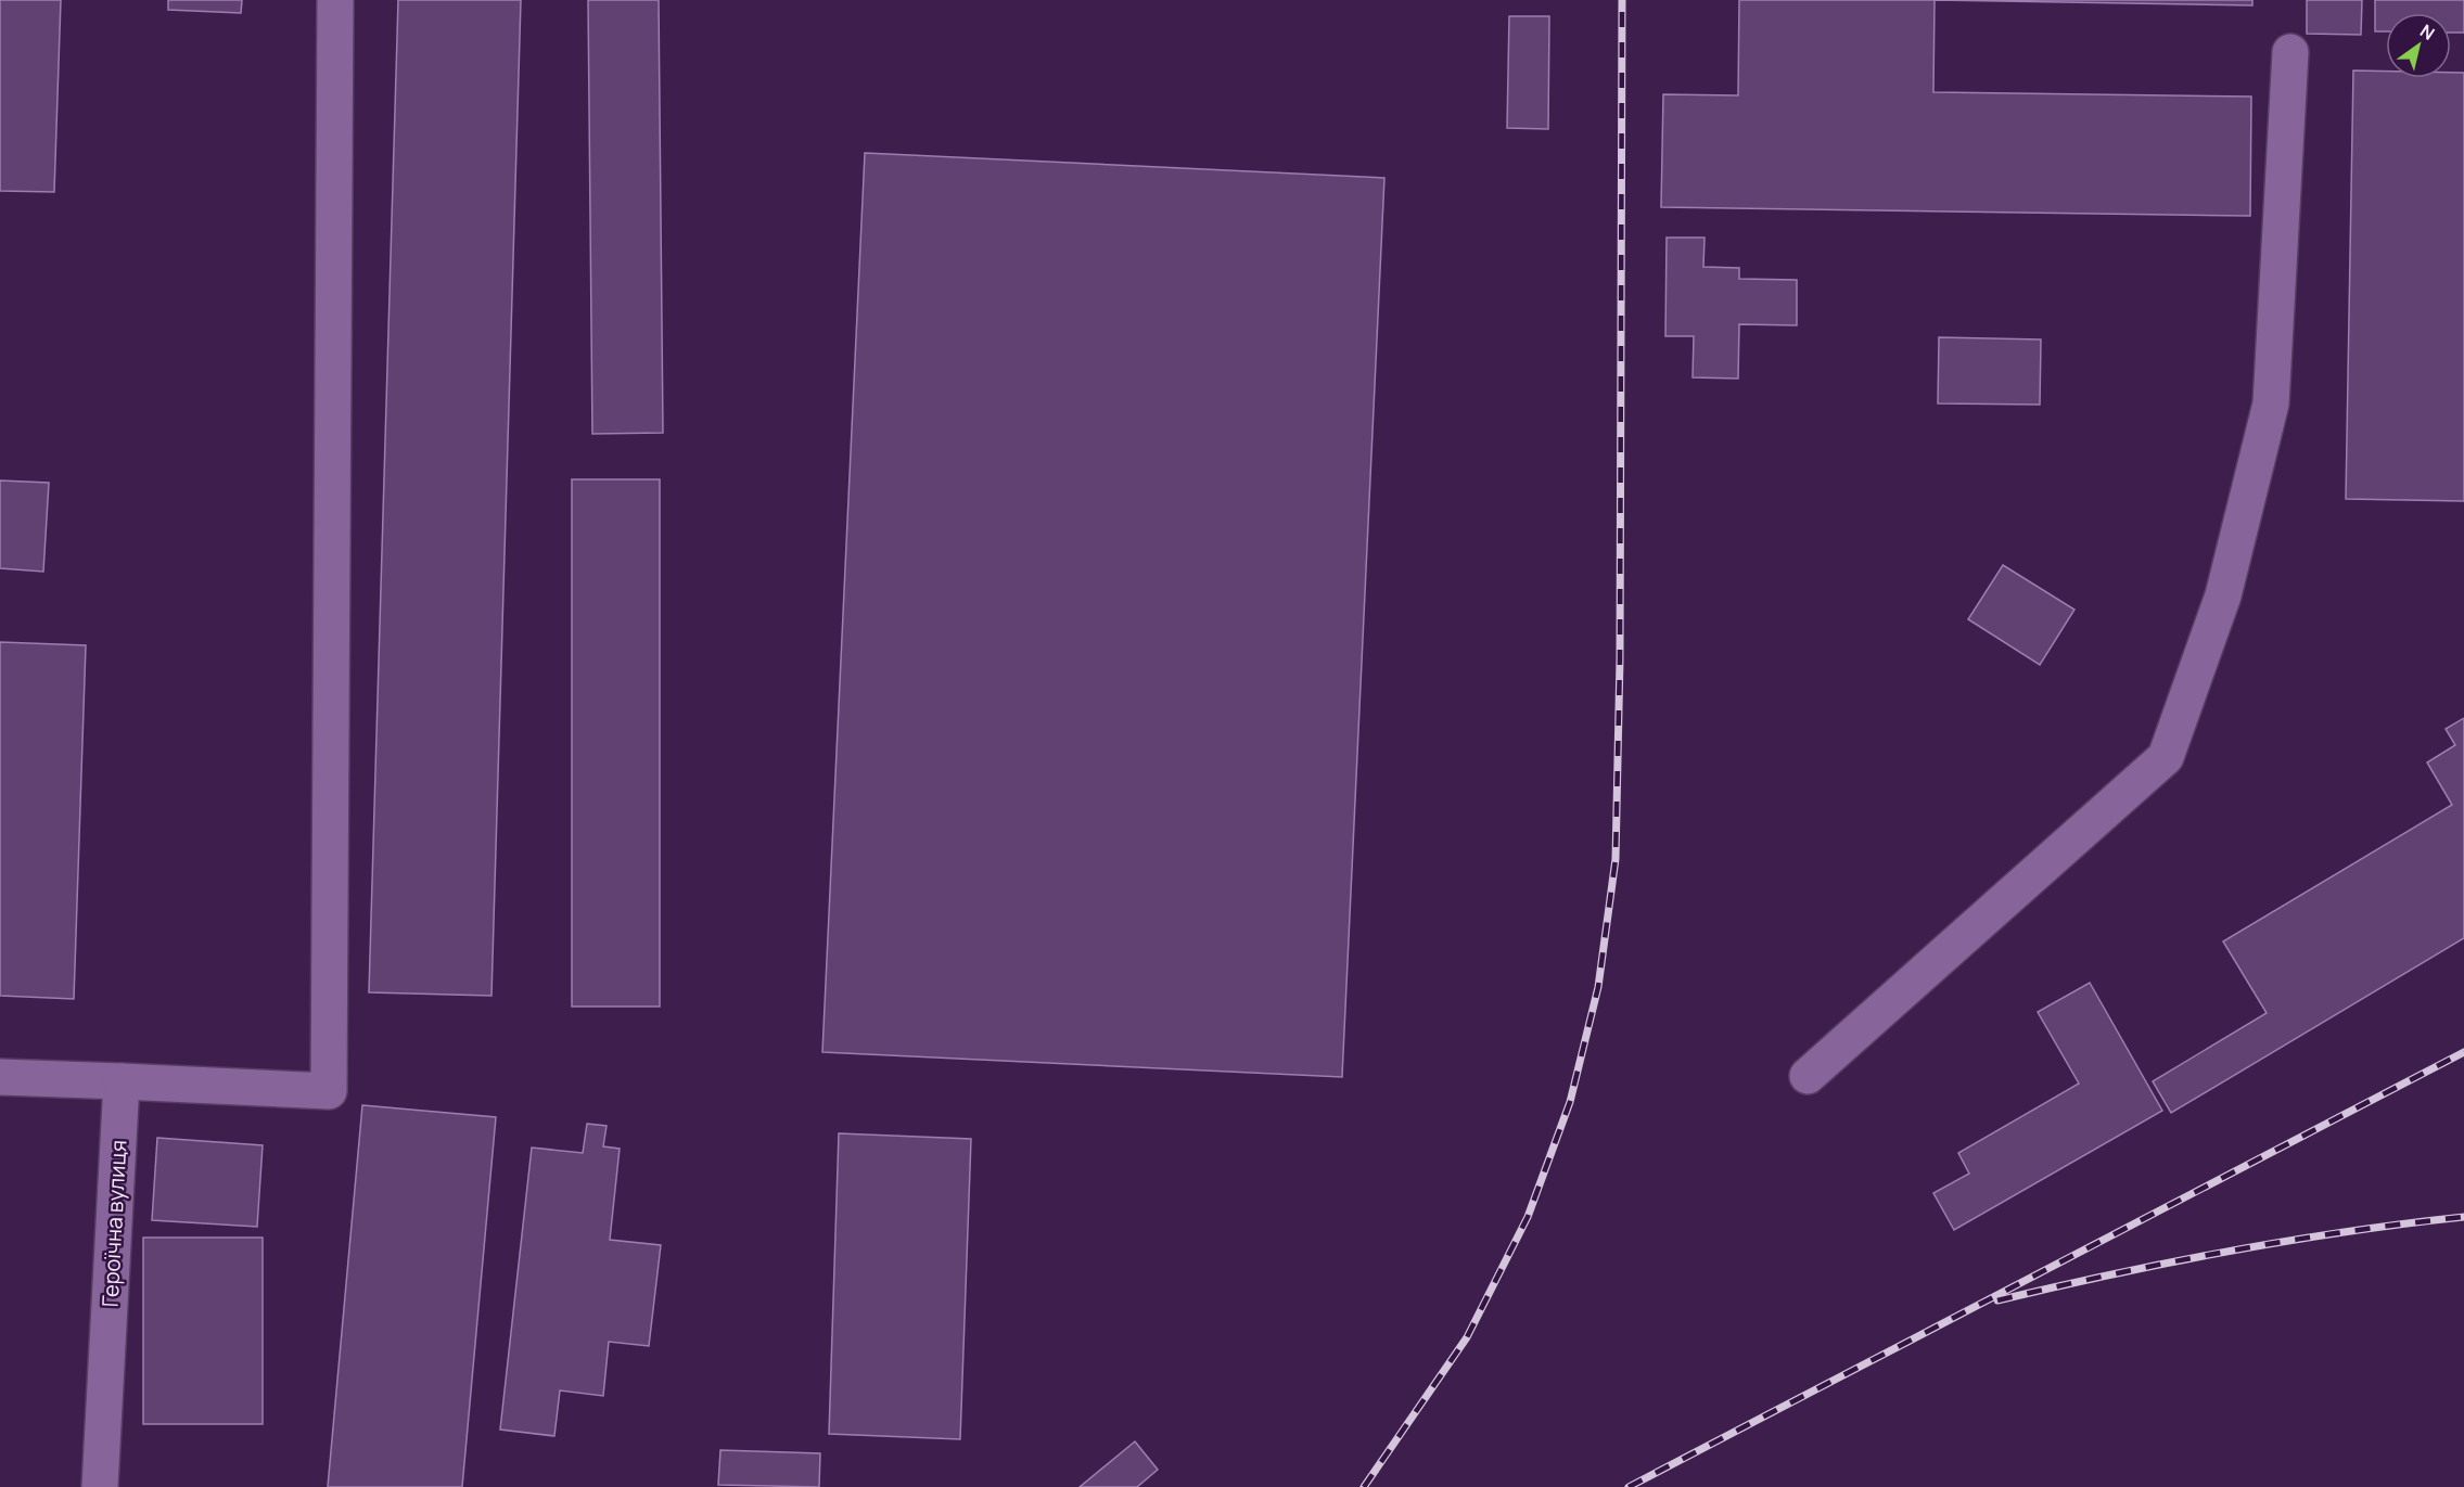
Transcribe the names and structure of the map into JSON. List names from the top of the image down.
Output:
{
  "streets": {
    "street": ["Героїчна вулиця"]
  },
  "north": "top right"
}
